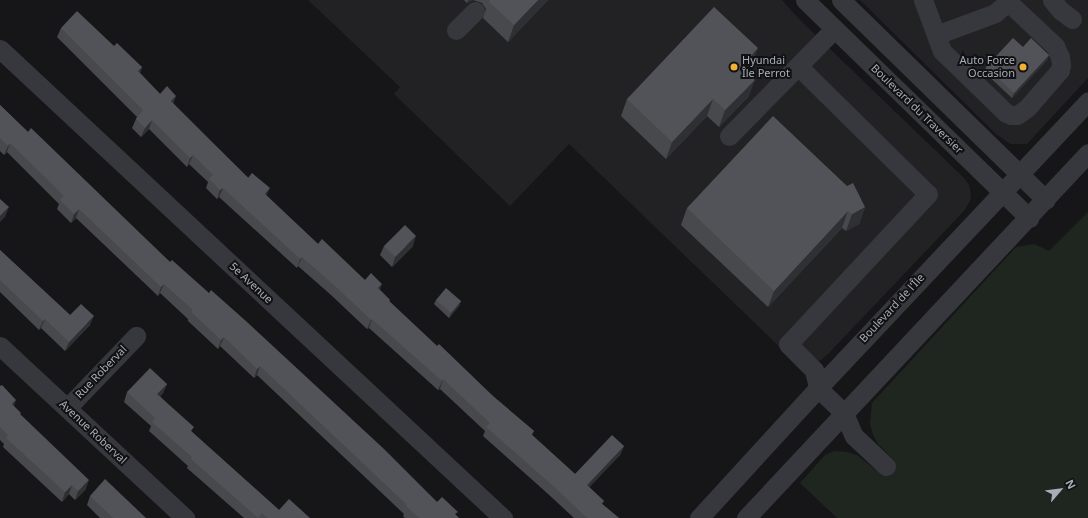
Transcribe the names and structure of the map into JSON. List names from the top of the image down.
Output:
{
  "streets": {
    "street": [
      "Boulevard du Traversier",
      "5e Avenue",
      "Boulevard de l'Île",
      "Rue Roberval",
      "Avenue Roberval"
    ]
  },
  "crossings": [
    ["Boulevard du Traversier", "Boulevard de l'Île"],
    ["Rue Roberval", "Avenue Roberval"]
  ],
  "places": ["Hyundai Île Perrot", "Auto Force Occasion"],
  "north": "top right"
}
